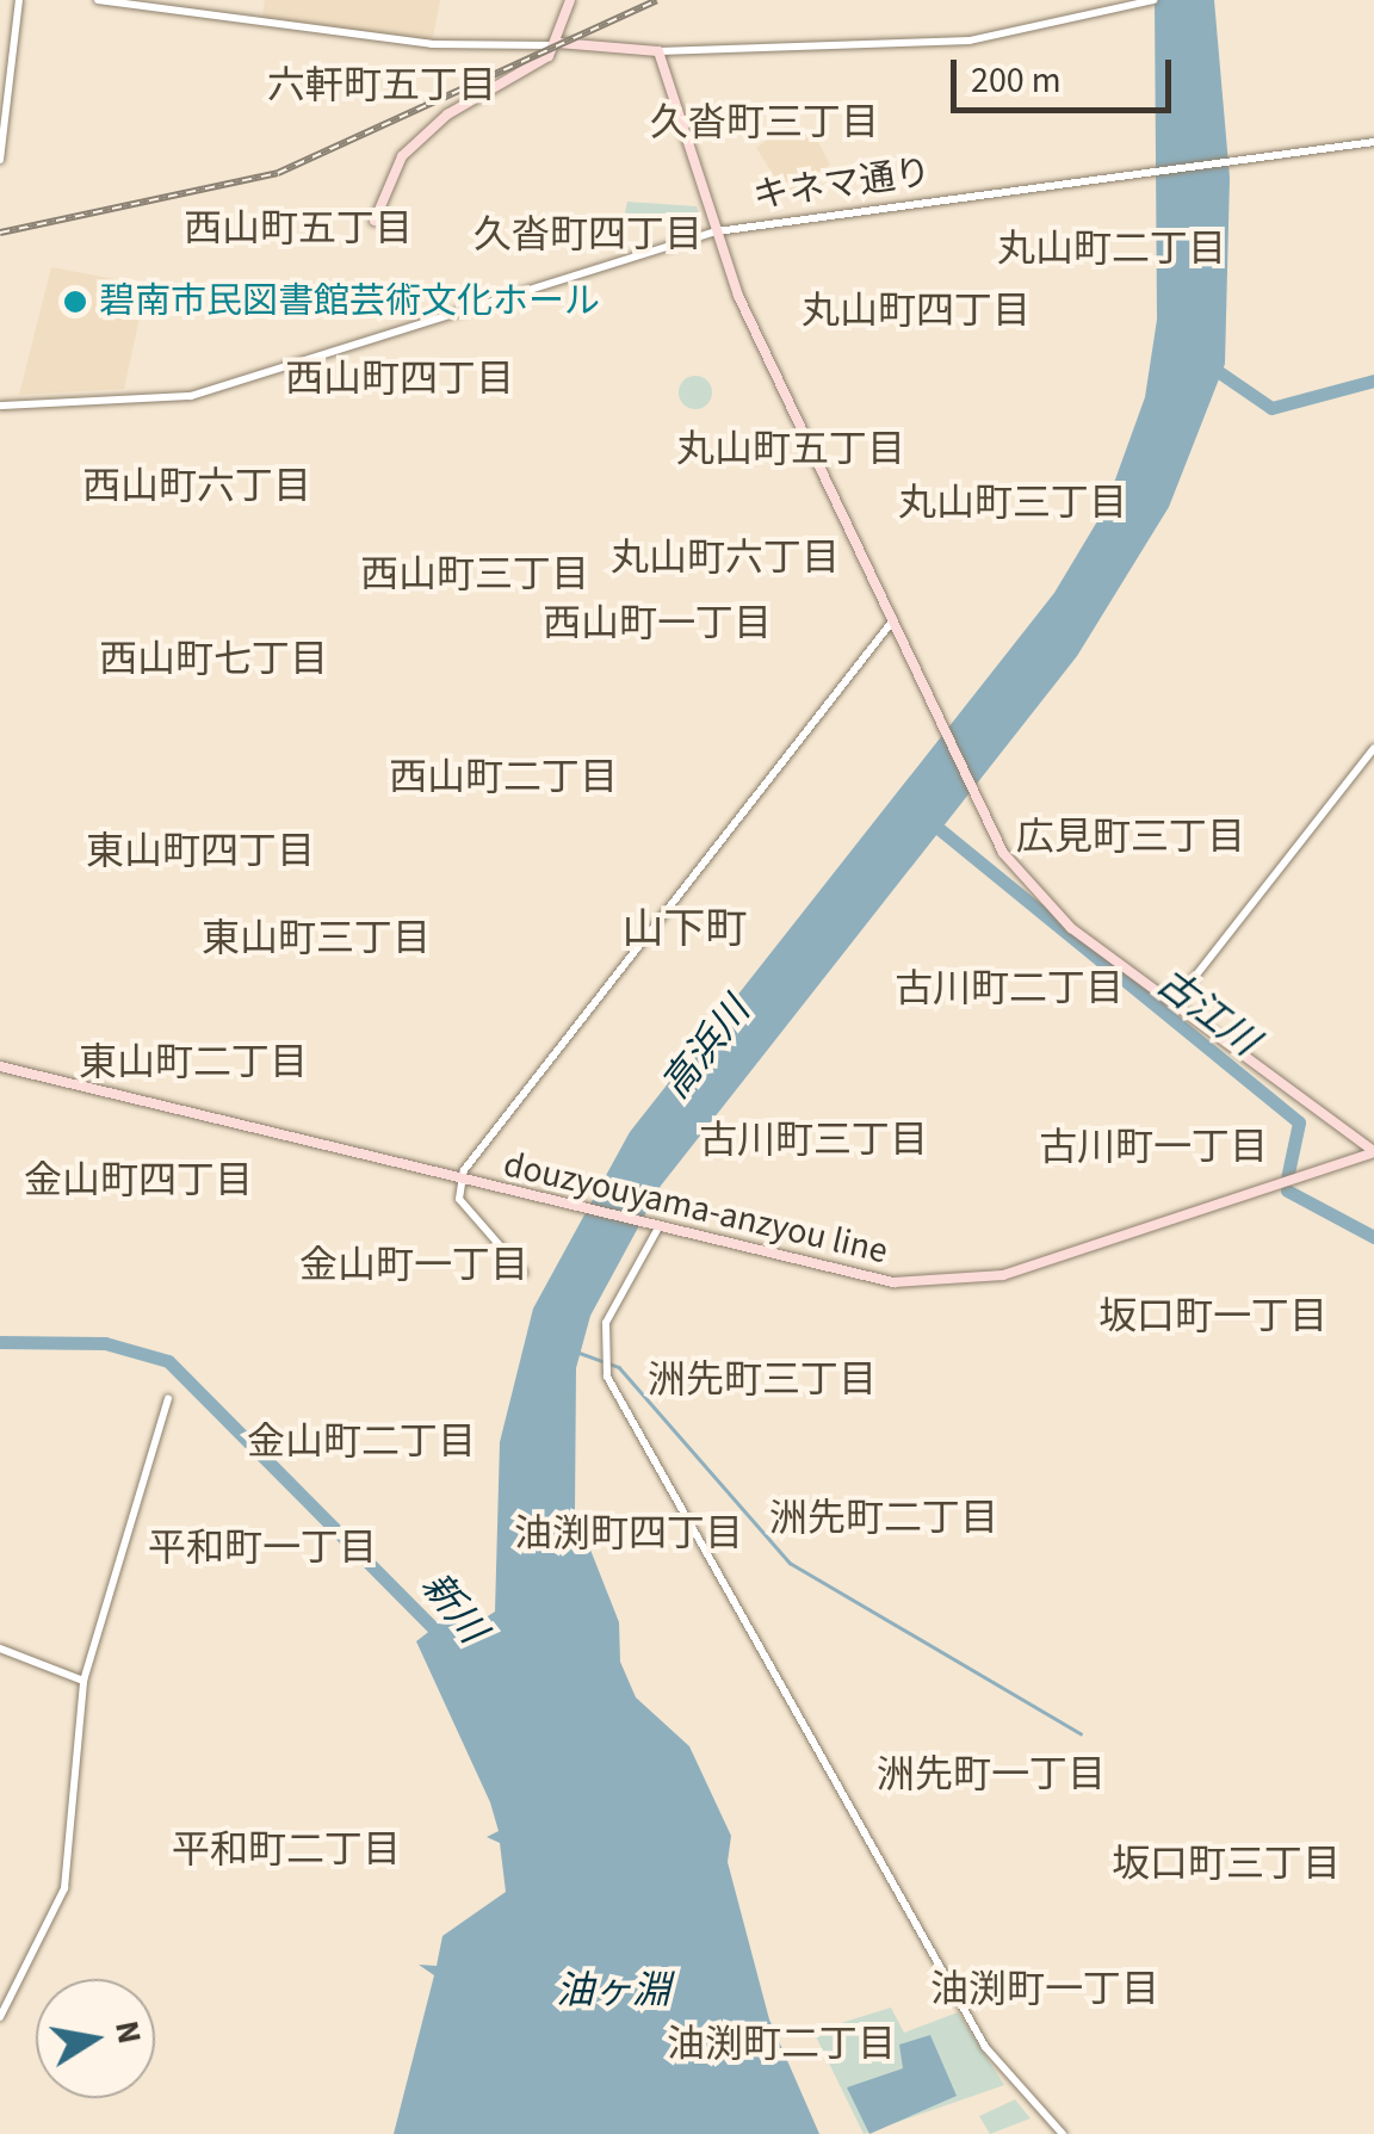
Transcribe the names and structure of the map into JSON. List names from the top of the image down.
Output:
{
  "streets": {
    "main road": ["douzyouyama-anzyou line"],
    "street": ["キネマ通り"]
  },
  "crossings": [
    ["キネマ通り", "douzyouyama-anzyou line"]
  ],
  "districts": [
    "六軒町五丁目",
    "久沓町三丁目",
    "西山町五丁目",
    "久沓町四丁目",
    "丸山町二丁目",
    "丸山町四丁目",
    "西山町四丁目",
    "丸山町五丁目",
    "西山町六丁目",
    "丸山町三丁目",
    "丸山町六丁目",
    "西山町三丁目",
    "西山町一丁目",
    "西山町七丁目",
    "西山町二丁目",
    "広見町三丁目",
    "東山町四丁目",
    "山下町",
    "東山町三丁目",
    "古川町二丁目",
    "東山町二丁目",
    "古川町三丁目",
    "古川町一丁目",
    "金山町四丁目",
    "金山町一丁目",
    "坂口町一丁目",
    "洲先町三丁目",
    "金山町二丁目",
    "洲先町二丁目",
    "油渕町四丁目",
    "平和町一丁目",
    "洲先町一丁目",
    "平和町二丁目",
    "坂口町三丁目",
    "油渕町一丁目",
    "油渕町二丁目"
  ],
  "water": [
    "古江川",
    "高浜川",
    "新川",
    "油ヶ淵"
  ],
  "places": ["碧南市民図書館芸術文化ホール"],
  "scale_bar": "200 m",
  "north": "right"
}
